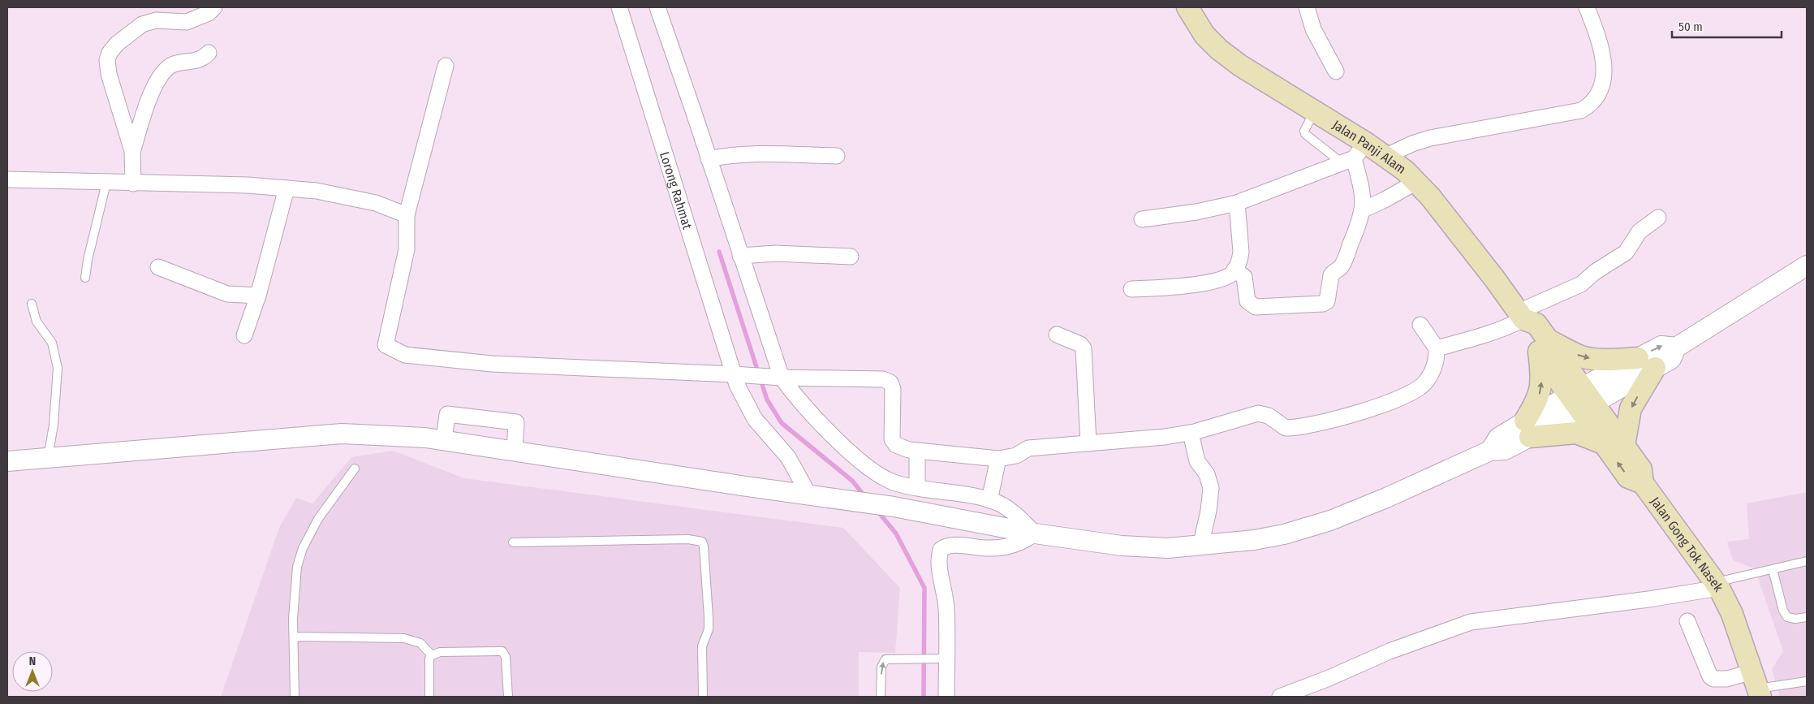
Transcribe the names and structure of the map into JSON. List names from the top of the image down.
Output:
{
  "streets": {
    "main road": ["Jalan Panji Alam", "Jalan Gong Tok Nasek"],
    "street": ["Lorong Rahmat"]
  },
  "crossings": [
    ["Jalan Panji Alam", "Jalan Gong Tok Nasek"]
  ],
  "scale_bar": "50 m",
  "north": "top"
}
